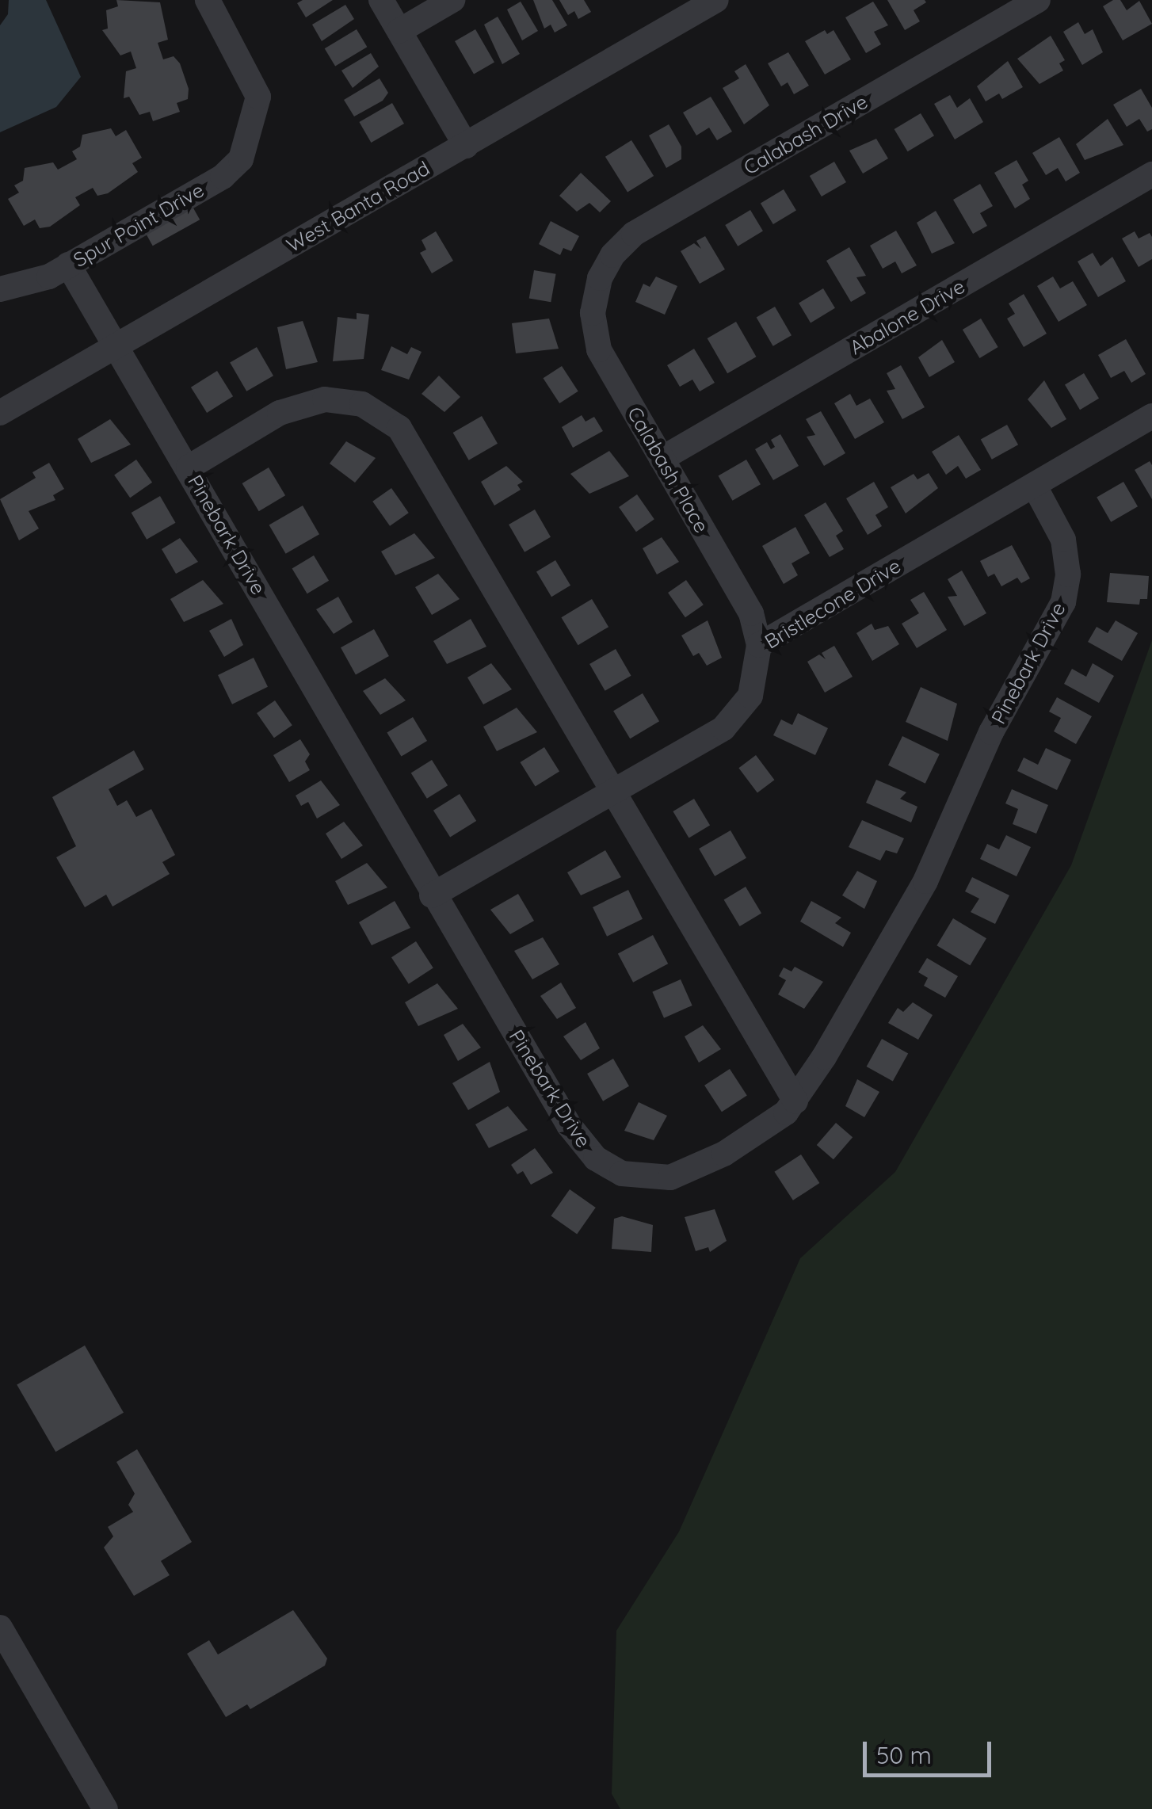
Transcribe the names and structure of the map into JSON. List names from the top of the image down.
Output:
{
  "streets": {
    "street": [
      "Calabash Drive",
      "West Banta Road",
      "Spur Point Drive",
      "Abalone Drive",
      "Calabash Place",
      "Pinebark Drive",
      "Bristlecone Drive"
    ]
  },
  "crossings": [
    ["Calabash Drive", "Calabash Place"],
    ["West Banta Road", "Pinebark Drive"],
    ["Spur Point Drive", "Pinebark Drive"],
    ["Abalone Drive", "Calabash Place"],
    ["Calabash Place", "Bristlecone Drive"],
    ["Pinebark Drive", "Bristlecone Drive"]
  ],
  "scale_bar": "50 m"
}
